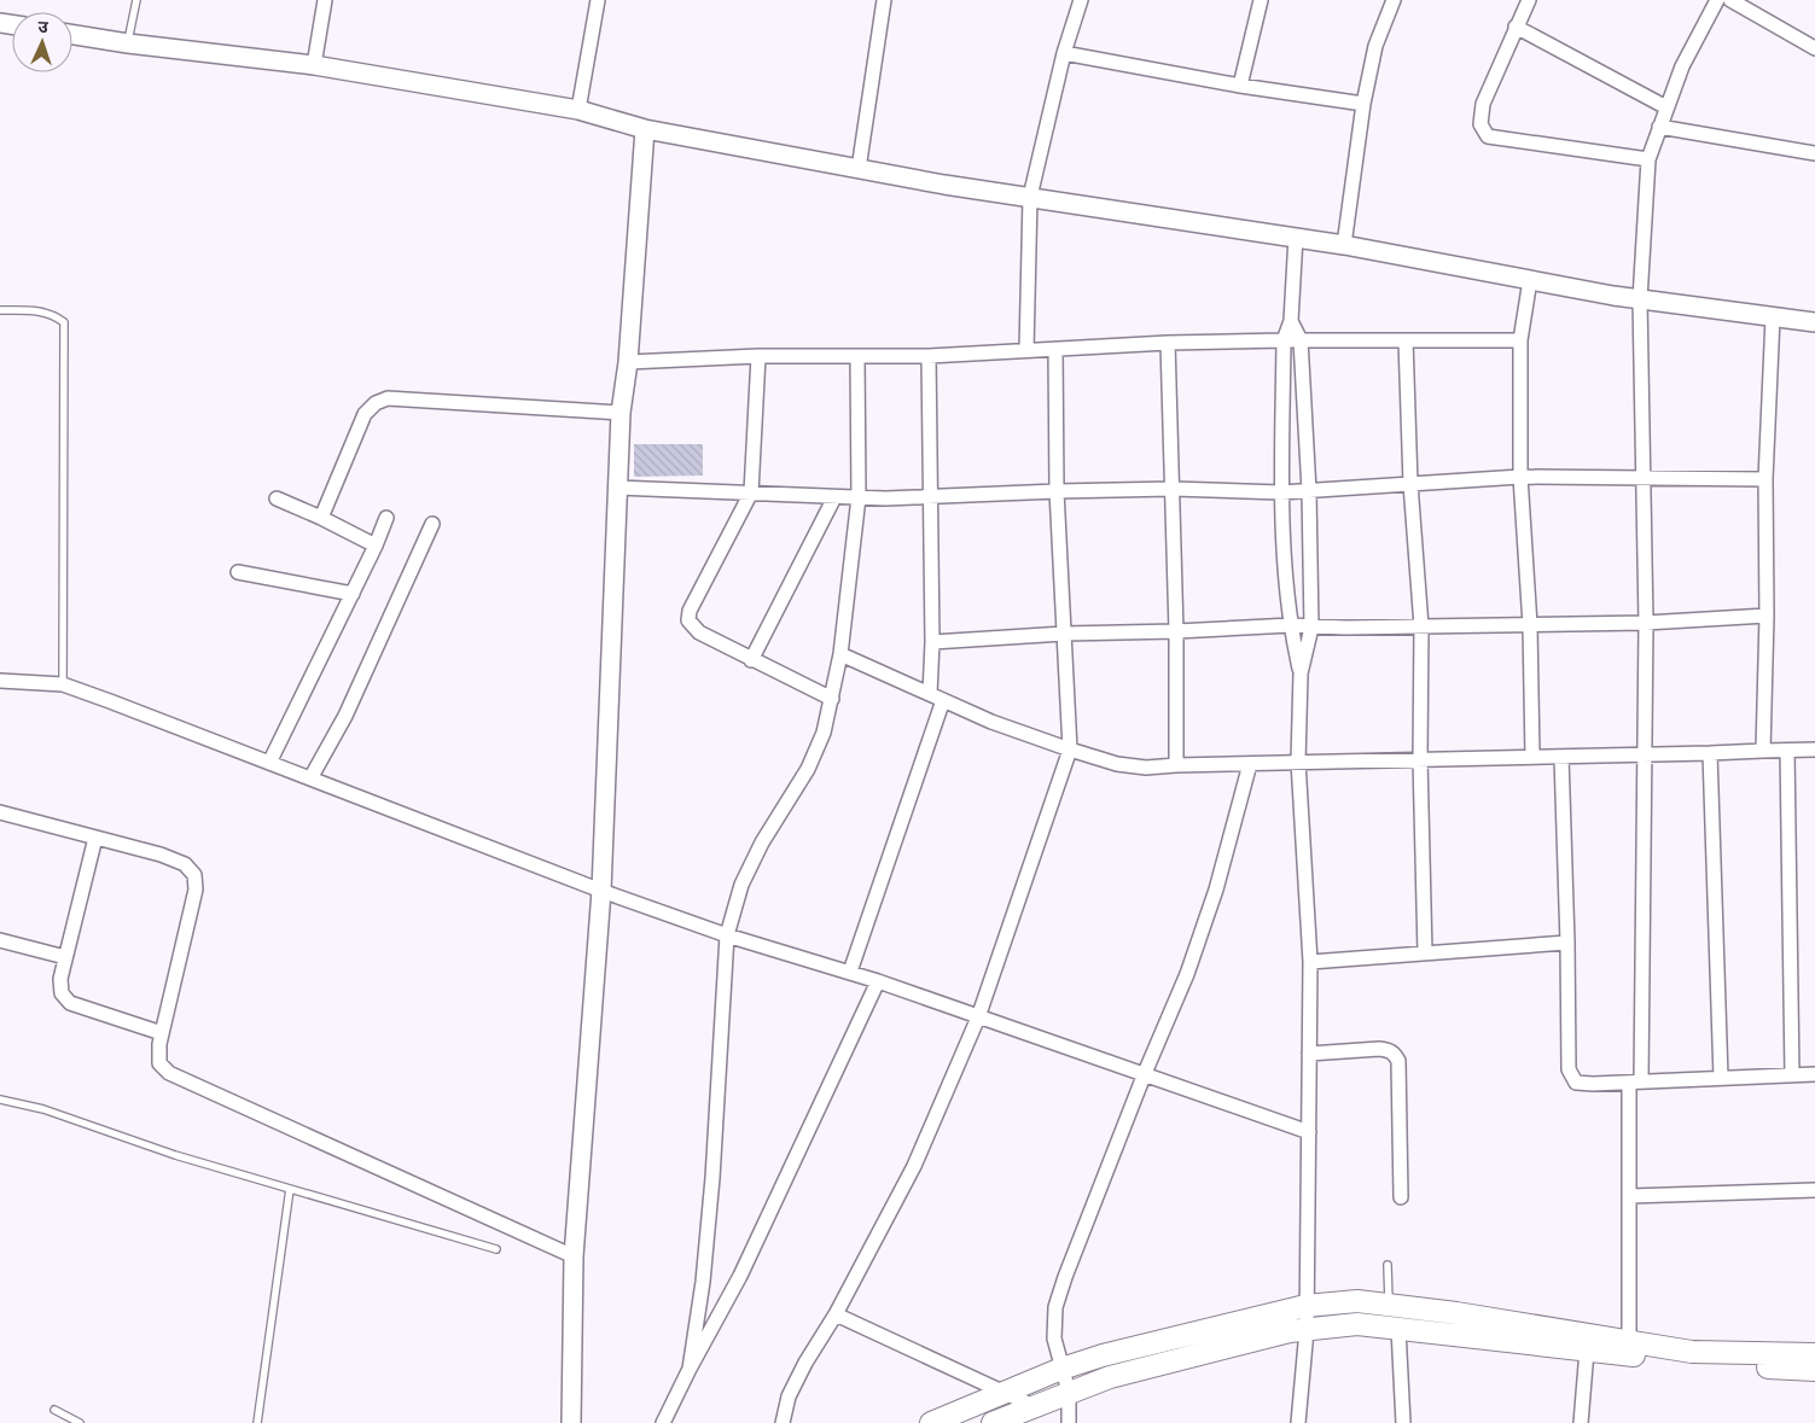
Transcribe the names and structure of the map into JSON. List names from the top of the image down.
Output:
{
  "north": "top"
}
